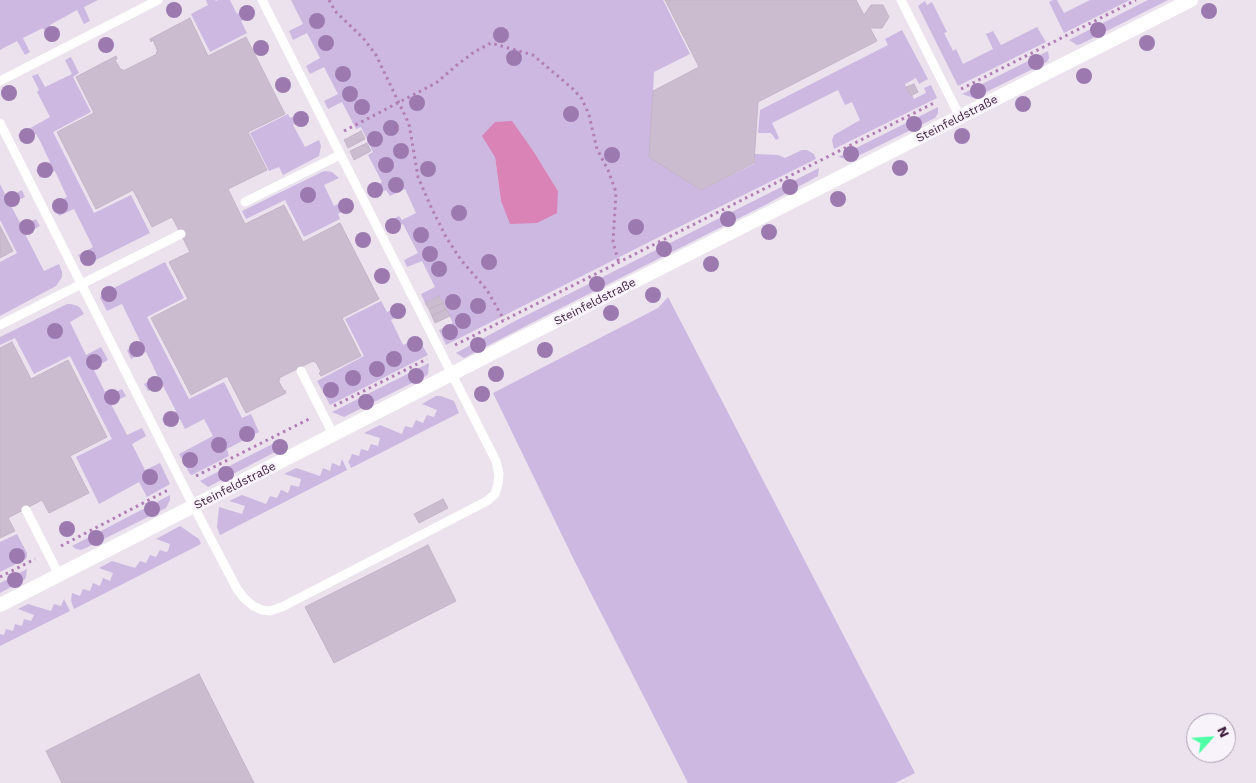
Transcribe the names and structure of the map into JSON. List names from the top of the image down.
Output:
{
  "streets": {
    "street": ["Steinfeldstraße"]
  },
  "north": "top right"
}
